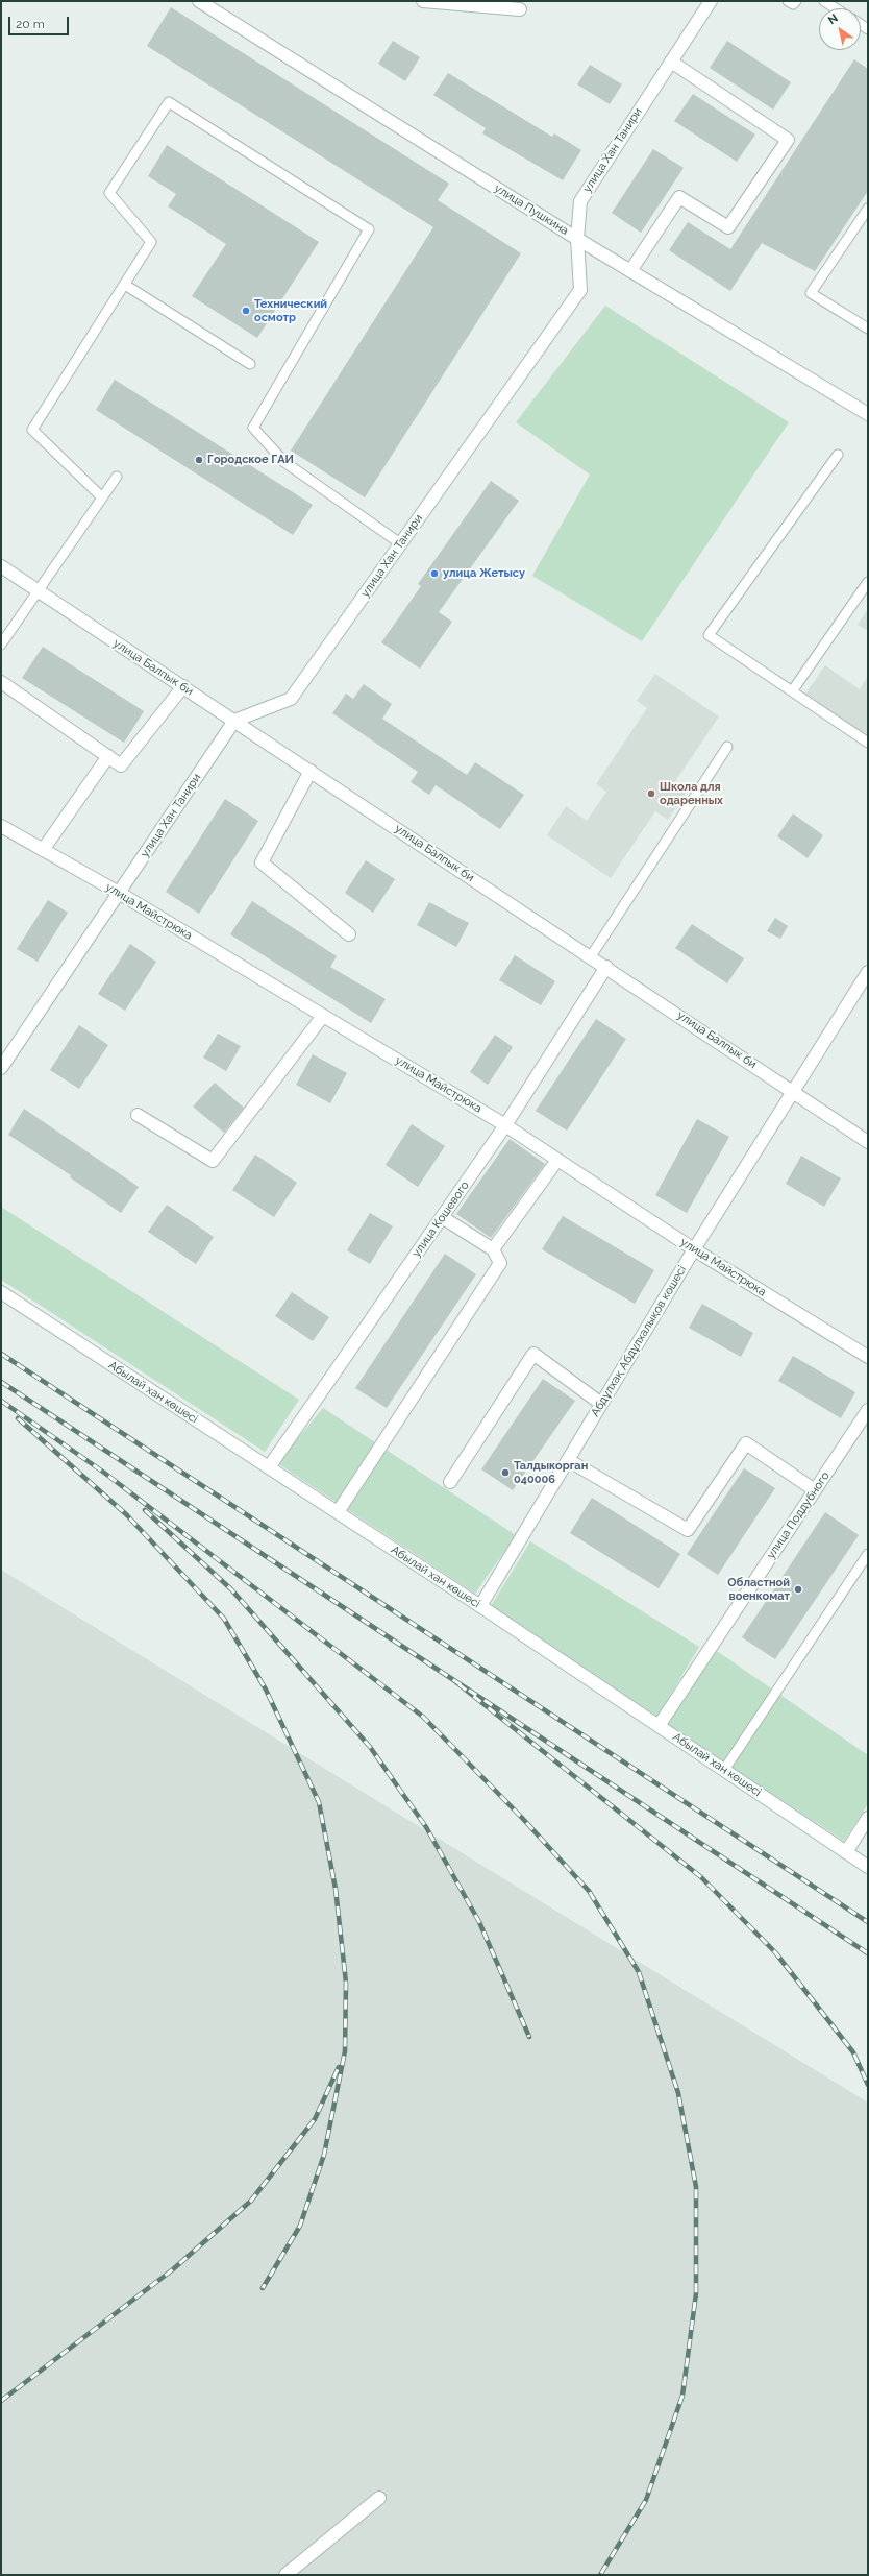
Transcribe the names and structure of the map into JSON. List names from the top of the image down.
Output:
{
  "streets": {
    "street": [
      "улица Хан Танири",
      "улица Пушкина",
      "улица Балпык би",
      "улица Майстрюка",
      "улица Кошевого",
      "Абдұлхақ Абдұлхалықов көшесі",
      "Абылай хан көшесі",
      "улица Поддубного"
    ]
  },
  "crossings": [
    ["улица Хан Танири", "улица Пушкина"],
    ["улица Хан Танири", "улица Балпык би"],
    ["улица Хан Танири", "улица Майстрюка"],
    ["улица Балпык би", "улица Кошевого"],
    ["улица Балпык би", "Абдұлхақ Абдұлхалықов көшесі"],
    ["улица Майстрюка", "улица Кошевого"],
    ["улица Майстрюка", "Абдұлхақ Абдұлхалықов көшесі"],
    ["улица Кошевого", "Абылай хан көшесі"],
    ["Абдұлхақ Абдұлхалықов көшесі", "Абылай хан көшесі"],
    ["Абылай хан көшесі", "улица Поддубного"]
  ],
  "places": [
    "Технический осмотр",
    "Городское ГАИ",
    "улица Жетысу",
    "Школа для одаренных",
    "Талдыкорган 040006",
    "Областной военкомат"
  ],
  "scale_bar": "20 m",
  "north": "top left"
}
